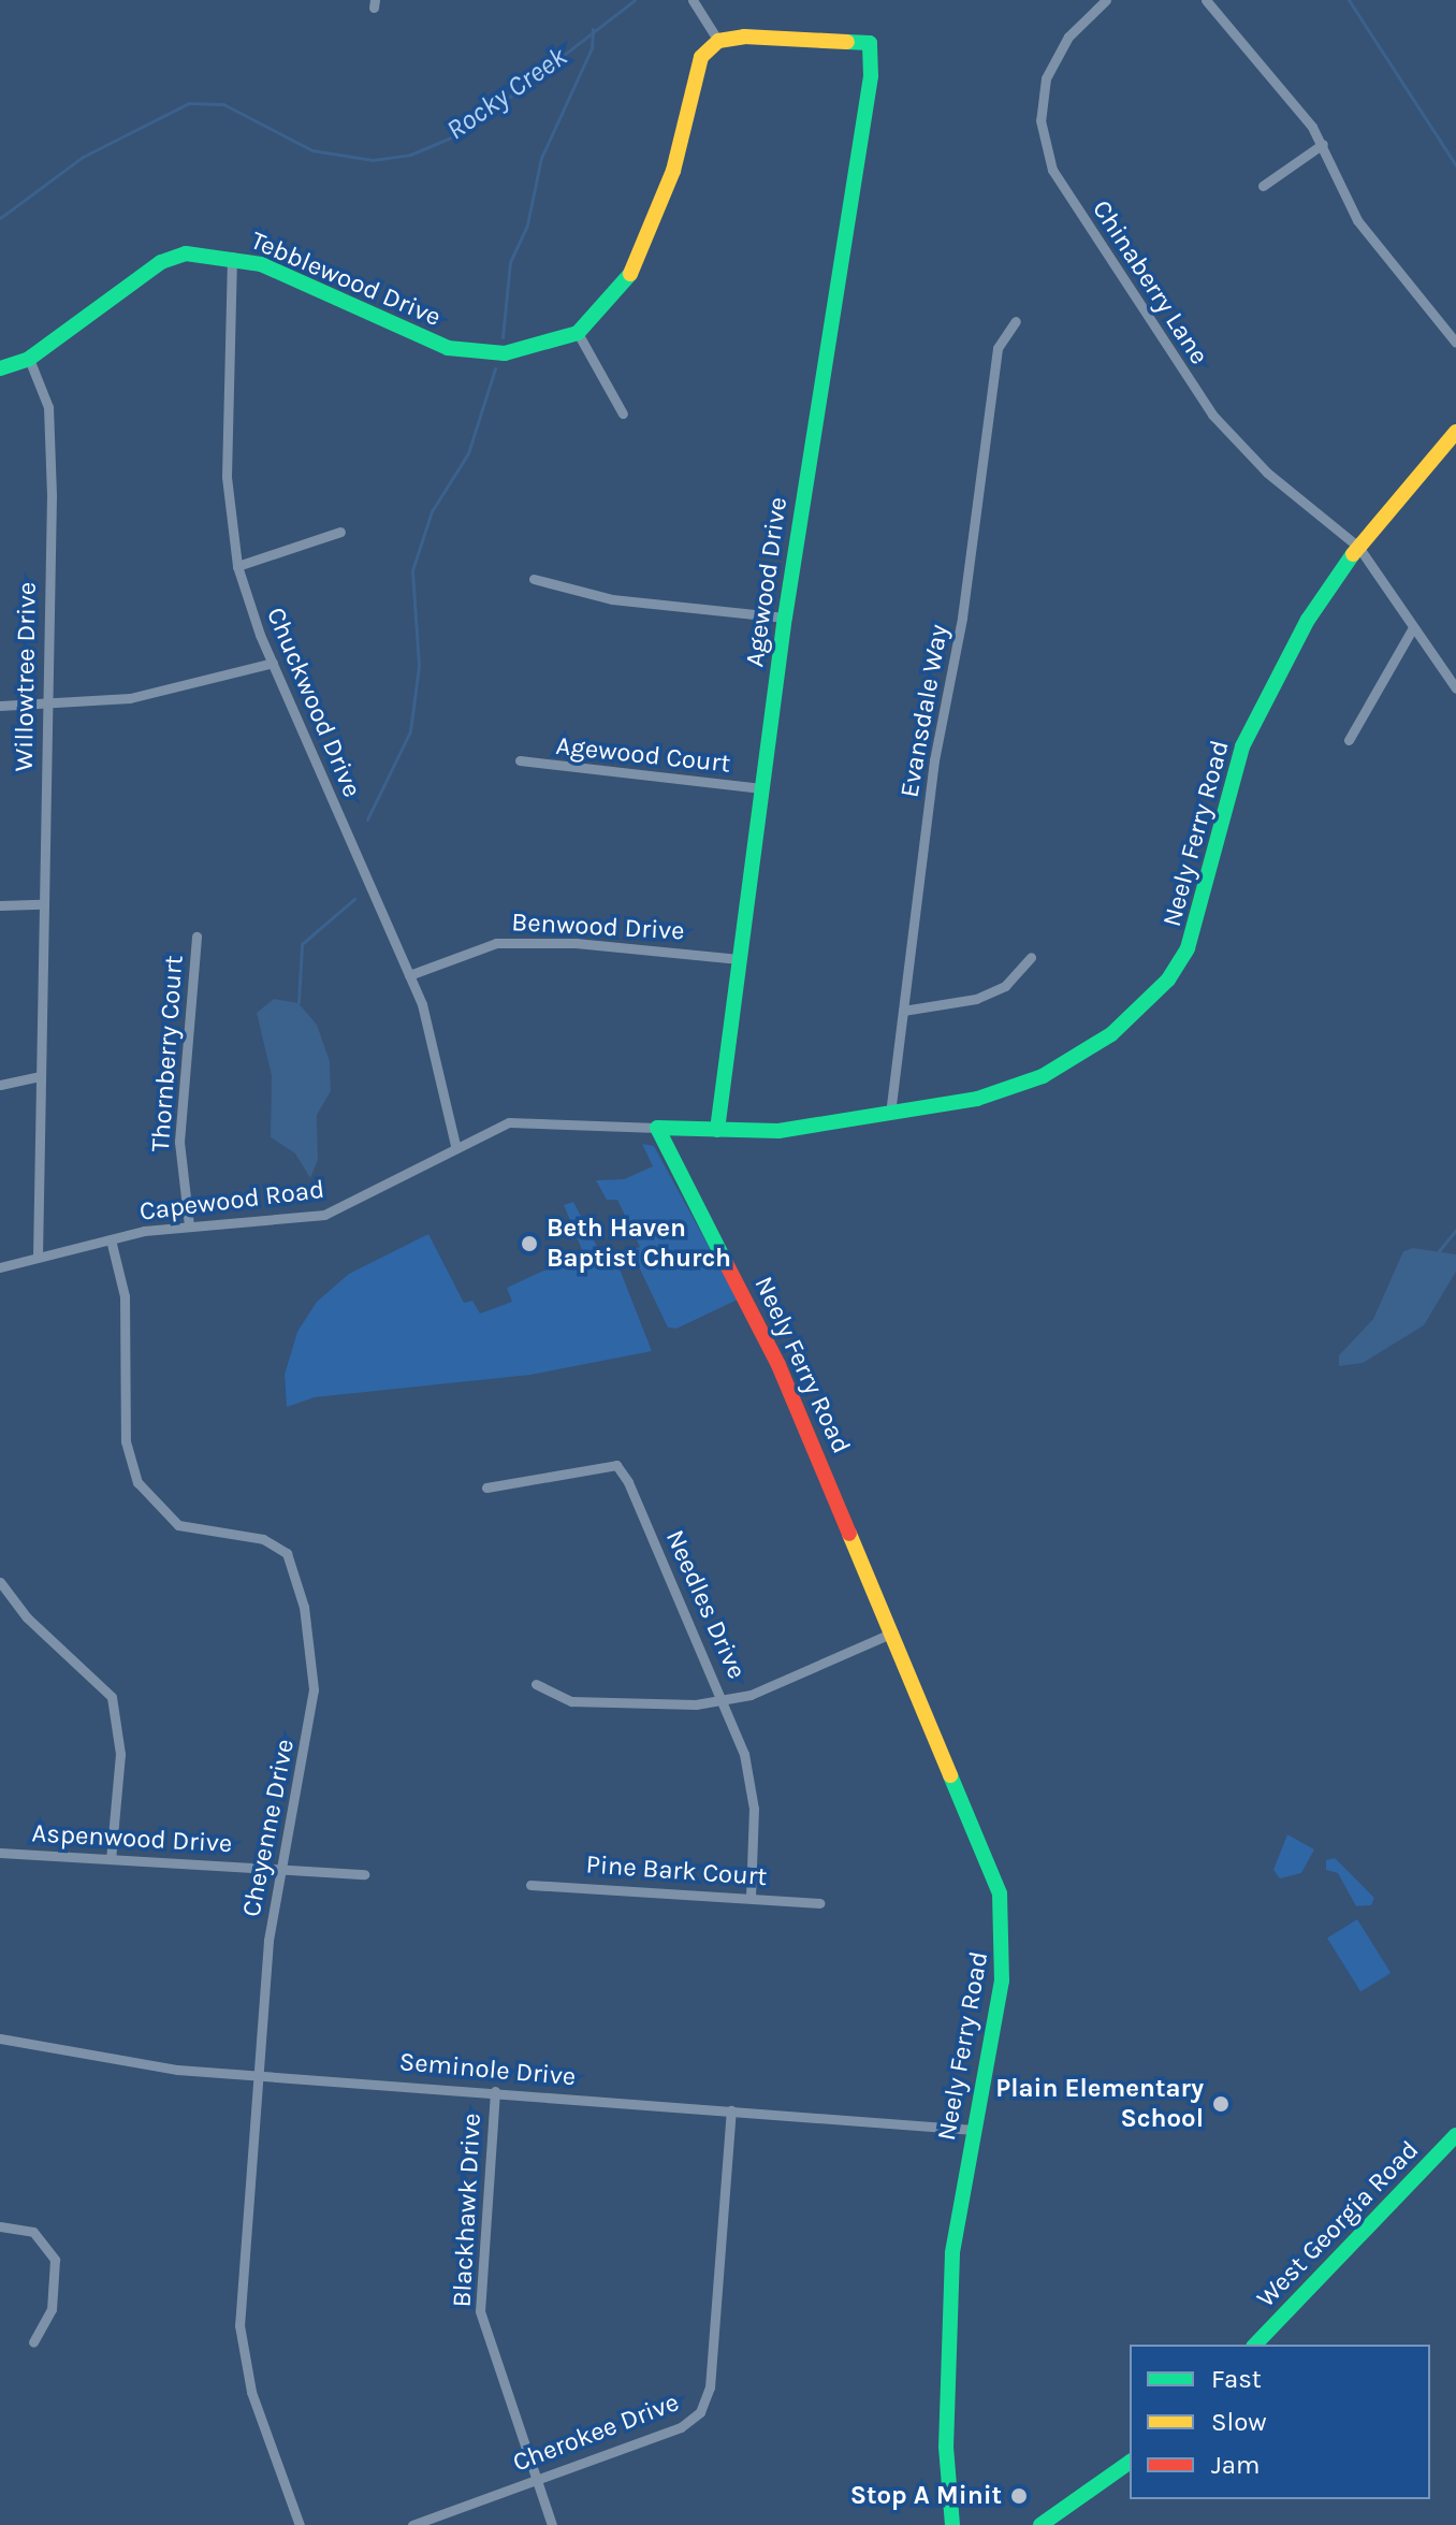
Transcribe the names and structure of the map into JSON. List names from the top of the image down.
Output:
{
  "streets": {
    "street": [
      "Tebblewood Drive",
      "Chinaberry Lane",
      "Agewood Drive",
      "Willowtree Drive",
      "Chuckwood Drive",
      "Evansdale Way",
      "Agewood Court",
      "Neely Ferry Road",
      "Benwood Drive",
      "Thornberry Court",
      "Capewood Road",
      "Needles Drive",
      "Cheyenne Drive",
      "Aspenwood Drive",
      "Pine Bark Court",
      "Seminole Drive",
      "Blackhawk Drive",
      "West Georgia Road",
      "Cherokee Drive"
    ]
  },
  "crossings": [
    ["Tebblewood Drive", "Agewood Drive"],
    ["Tebblewood Drive", "Willowtree Drive"],
    ["Tebblewood Drive", "Chuckwood Drive"],
    ["Chinaberry Lane", "Neely Ferry Road"],
    ["Agewood Drive", "Agewood Court"],
    ["Agewood Drive", "Neely Ferry Road"],
    ["Agewood Drive", "Benwood Drive"],
    ["Willowtree Drive", "Capewood Road"],
    ["Chuckwood Drive", "Benwood Drive"],
    ["Chuckwood Drive", "Capewood Road"],
    ["Evansdale Way", "Neely Ferry Road"],
    ["Neely Ferry Road", "Capewood Road"],
    ["Neely Ferry Road", "Seminole Drive"],
    ["Thornberry Court", "Capewood Road"],
    ["Capewood Road", "Cheyenne Drive"],
    ["Needles Drive", "Pine Bark Court"],
    ["Cheyenne Drive", "Aspenwood Drive"],
    ["Cheyenne Drive", "Seminole Drive"],
    ["Seminole Drive", "Blackhawk Drive"],
    ["Seminole Drive", "Cherokee Drive"],
    ["Blackhawk Drive", "Cherokee Drive"]
  ],
  "water": ["Rocky Creek"],
  "places": ["Beth Haven Baptist Church", "Plain Elementary School", "Stop A Minit"],
  "legend": ["Fast", "Slow", "Jam"]
}
